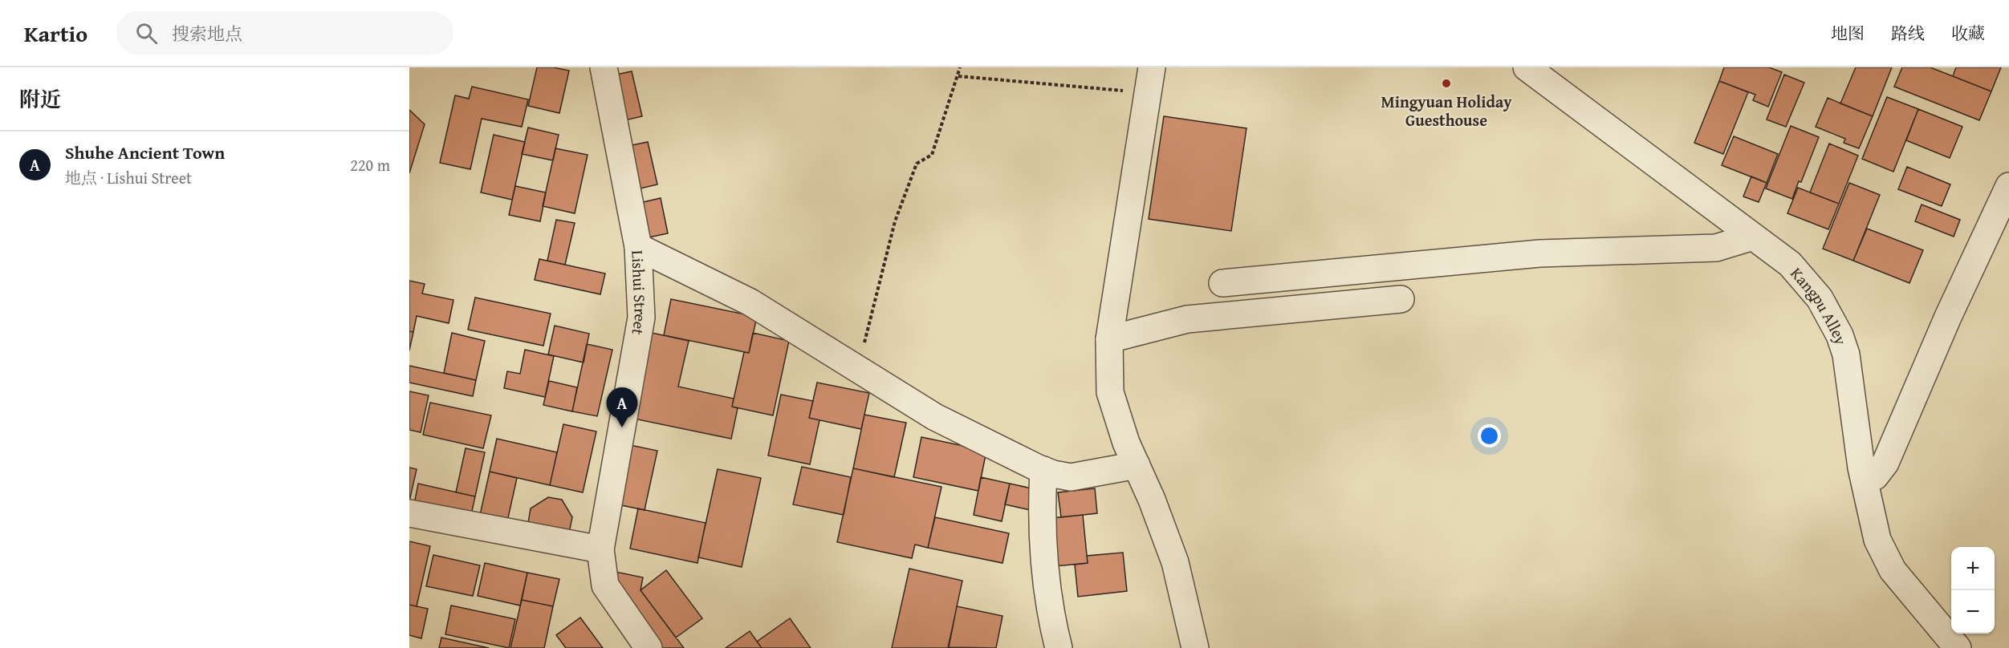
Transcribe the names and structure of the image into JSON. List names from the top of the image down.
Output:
{
  "streets": {
    "street": ["Lishui Street", "Kangpu Alley"]
  },
  "places": ["Mingyuan Holiday Guesthouse"],
  "page": {
    "header": "Kartio",
    "search": "搜索地点",
    "nav": ["地图", "路线", "收藏"],
    "heading": "附近",
    "list": [
      {
        "mark": "A",
        "name": "Shuhe Ancient Town",
        "note": "地点 · Lishui Street",
        "value": "220 m"
      }
    ],
    "pins": "A",
    "map_buttons": ["+", "−"]
  }
}
